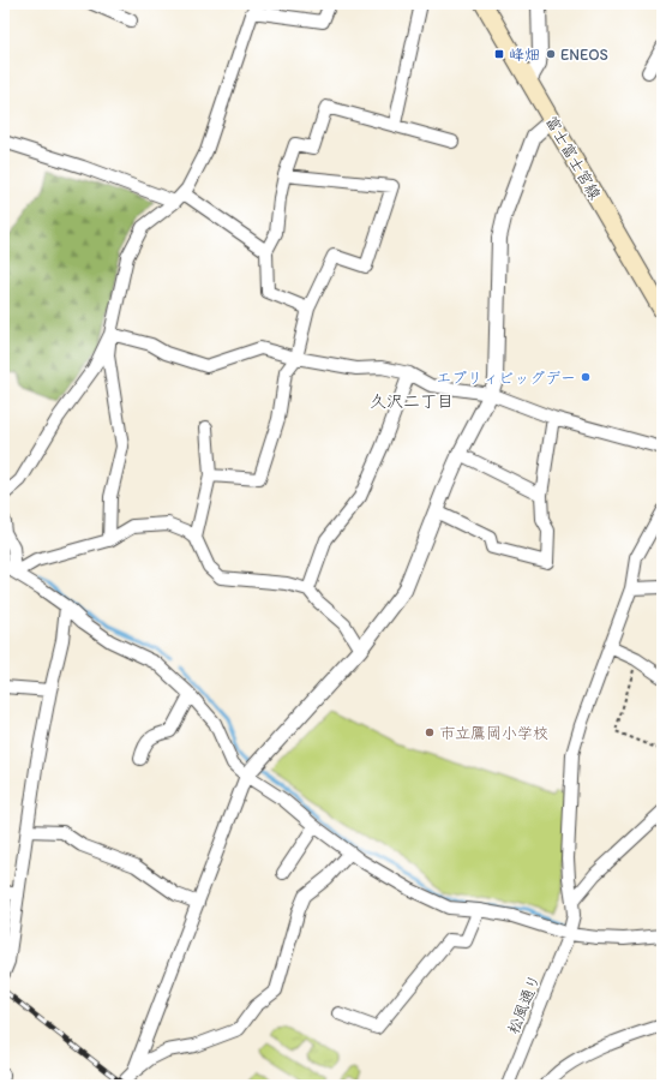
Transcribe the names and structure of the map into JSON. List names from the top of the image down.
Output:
{
  "streets": {
    "main road": ["富士富士宮線"],
    "street": ["松風通り"]
  },
  "districts": ["久沢二丁目"],
  "places": {
    "transit": ["峰畑"],
    "other": ["ENEOS", "エブリィビッグデー", "市立鷹岡小学校"]
  }
}
